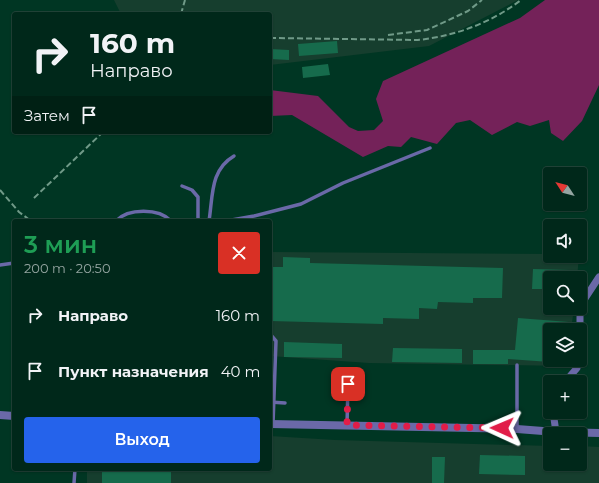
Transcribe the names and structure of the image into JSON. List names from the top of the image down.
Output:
{
  "north": "top left",
  "page": {
    "turn": ["160 m", "Направо"],
    "then": "Затем",
    "map_buttons": ["+", "−"],
    "heading": ["3 мин", "200 m · 20:50"],
    "list": [
      {
        "name": "Направо",
        "value": "160 m"
      },
      {
        "name": "Пункт назначения",
        "value": "40 m"
      }
    ],
    "buttons": "Выход"
  }
}
